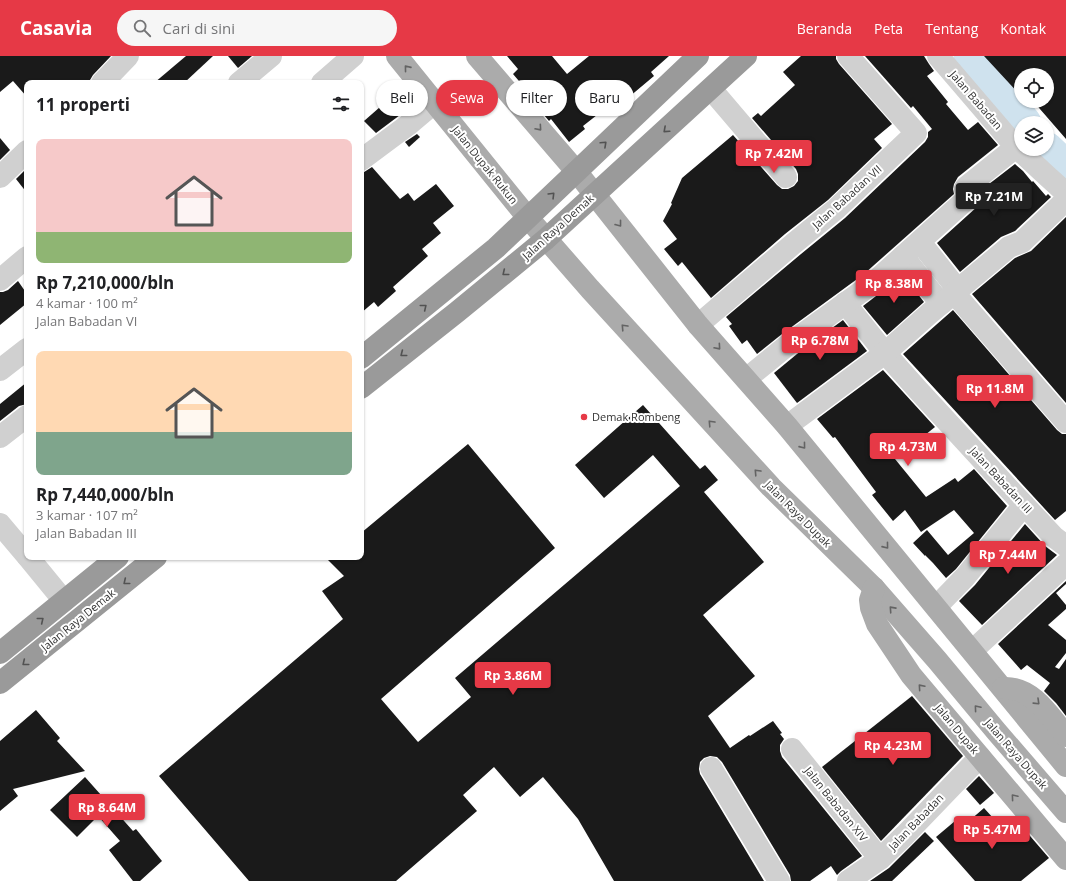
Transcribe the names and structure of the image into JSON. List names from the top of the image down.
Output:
{
  "streets": {
    "highway": ["Jalan Raya Demak"],
    "main road": ["Jalan Dupak Rukun", "Jalan Raya Dupak", "Jalan Dupak"],
    "street": [
      "Jalan Babadan",
      "Jalan Babadan VII",
      "Jalan Babadan III",
      "Jalan Babadan XIV"
    ]
  },
  "crossings": [
    ["Jalan Babadan", "Jalan Dupak"],
    ["Jalan Babadan", "Jalan Babadan XIV"],
    ["Jalan Dupak Rukun", "Jalan Raya Dupak"],
    ["Jalan Raya Demak", "Jalan Raya Dupak"],
    ["Jalan Raya Dupak", "Jalan Dupak"]
  ],
  "places": ["Demak Rombeng"],
  "page": {
    "header": "Casavia",
    "search": "Cari di sini",
    "nav": [
      "Beranda",
      "Peta",
      "Tentang",
      "Kontak"
    ],
    "chip": [
      "Beli",
      "Sewa",
      "Filter",
      "Baru"
    ],
    "heading": "11 properti",
    "list": [
      {
        "name": "Rp 7,210,000/bln",
        "note": "4 kamar · 100 m² · Jalan Babadan VI"
      },
      {
        "name": "Rp 7,440,000/bln",
        "note": "3 kamar · 107 m² · Jalan Babadan III"
      }
    ],
    "price": [
      "Rp 7.42M",
      "Rp 7.21M",
      "Rp 8.38M",
      "Rp 6.78M",
      "Rp 11.8M",
      "Rp 4.73M",
      "Rp 7.44M",
      "Rp 3.86M",
      "Rp 4.23M",
      "Rp 8.64M",
      "Rp 5.47M"
    ]
  }
}
